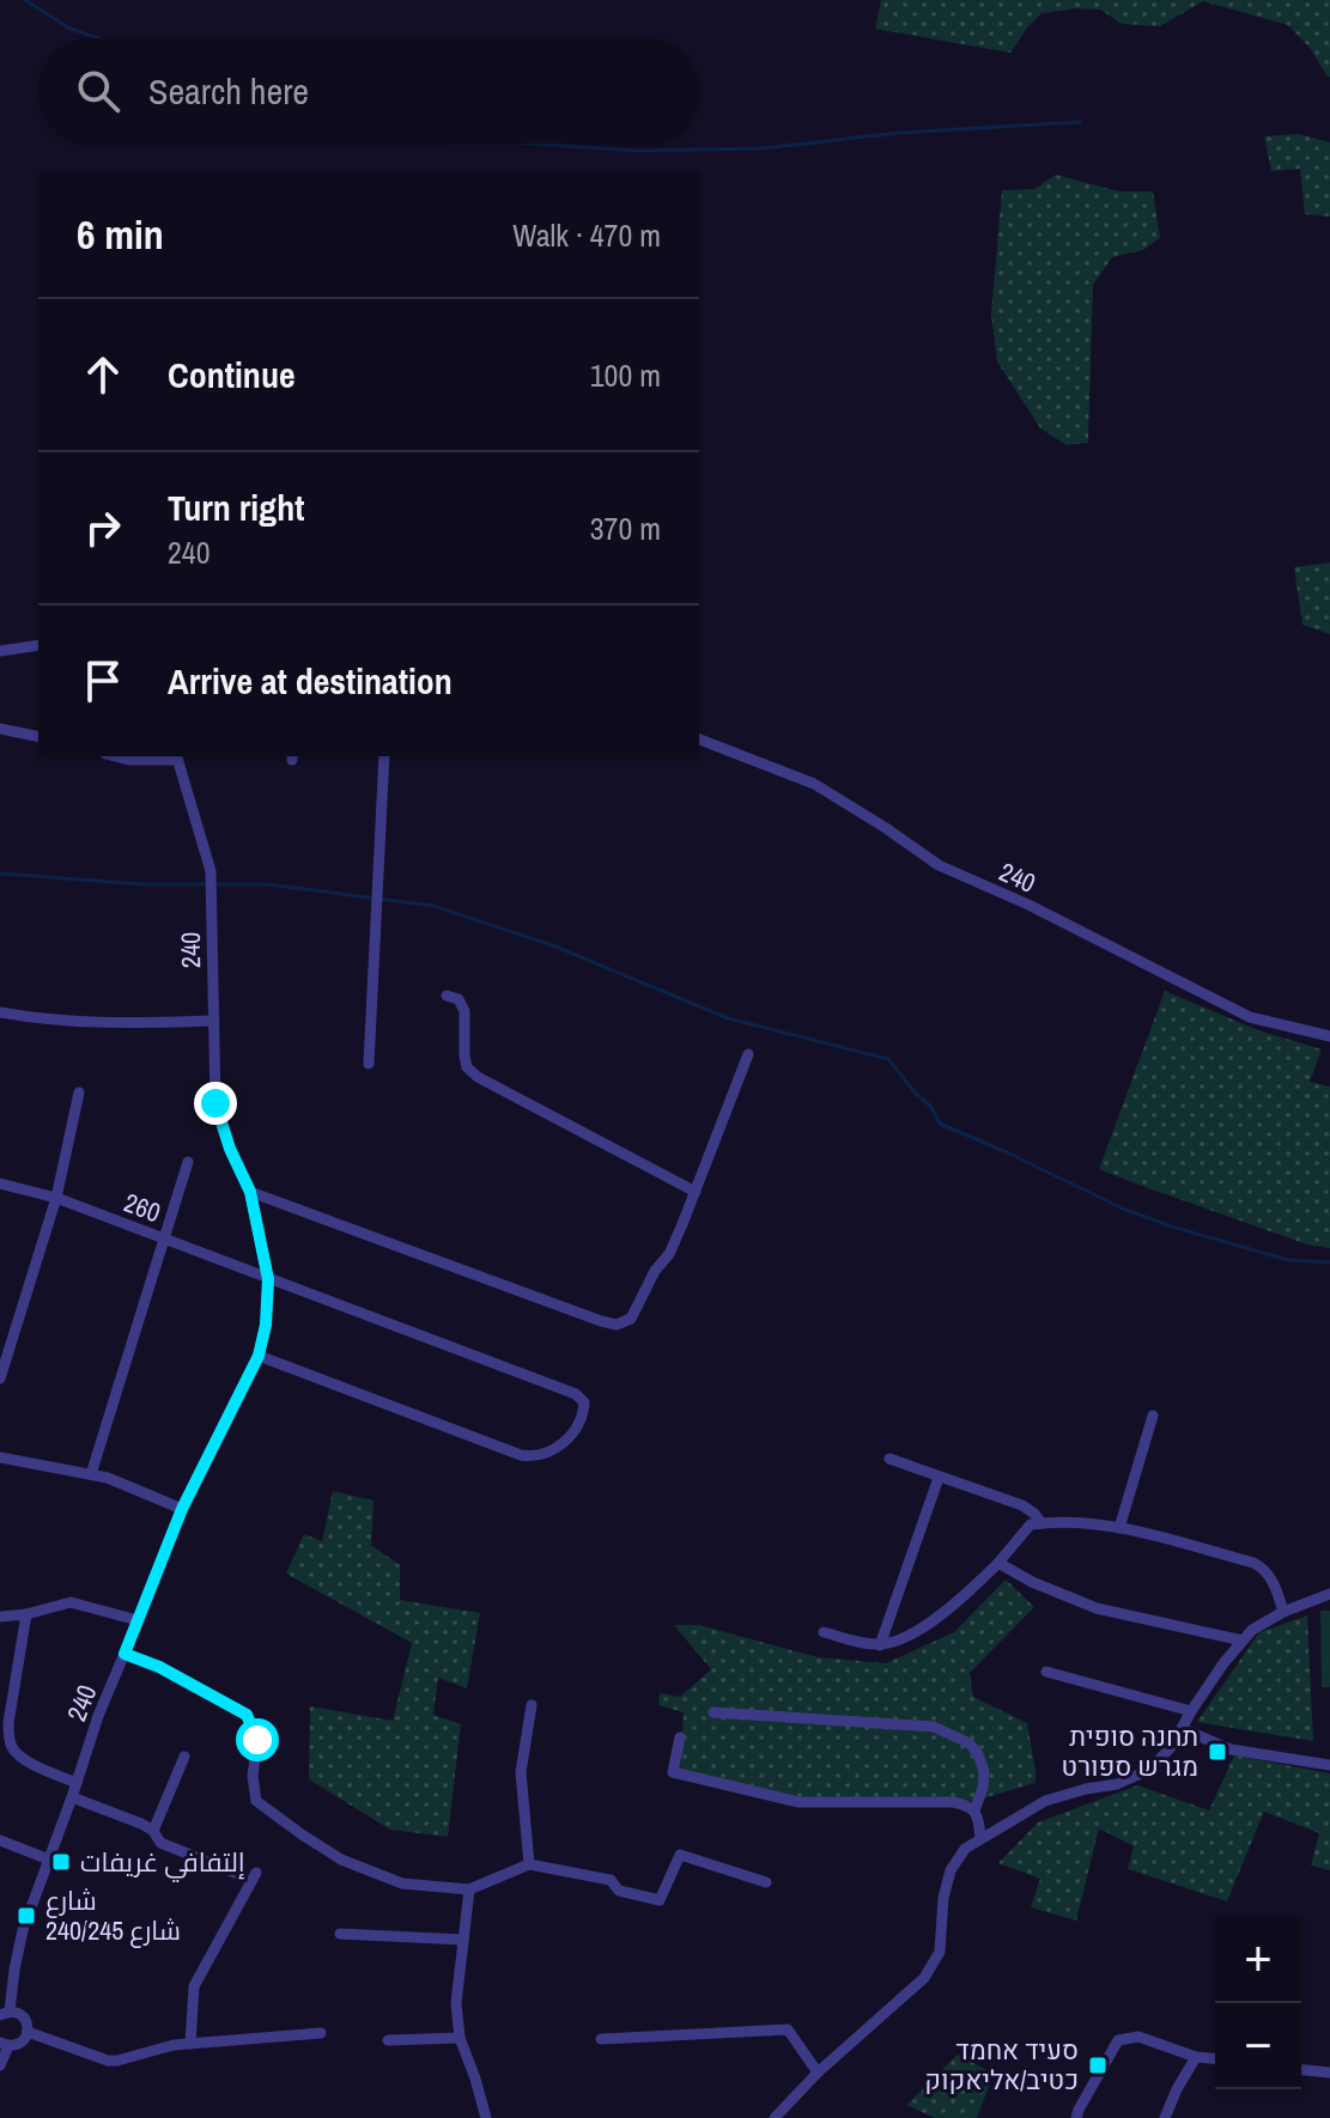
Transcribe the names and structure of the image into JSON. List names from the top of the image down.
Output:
{
  "streets": {
    "street": ["240", "260"]
  },
  "crossings": [
    ["240", "260"]
  ],
  "places": {
    "transit": [
      "תחנה סופית מגרש ספורט",
      "إلتفافي غريفات",
      "شارع 240/شارع 245",
      "סעיד אחמד כטיב/אליאקוק"
    ]
  },
  "page": {
    "search": "Search here",
    "heading": ["6 min", "Walk · 470 m"],
    "list": [
      ["Continue", "100 m"],
      ["Turn right", "240", "370 m"],
      "Arrive at destination"
    ],
    "map_buttons": ["+", "−"]
  }
}
